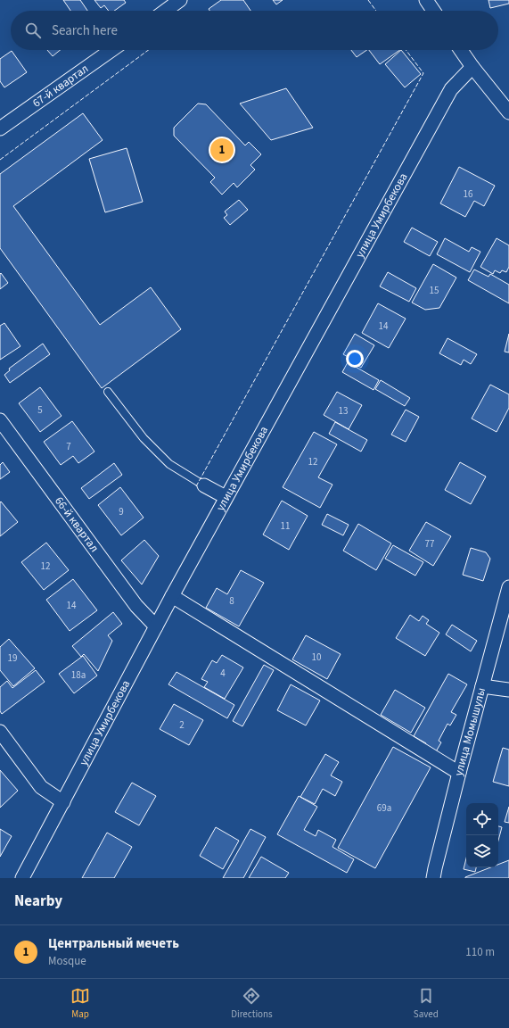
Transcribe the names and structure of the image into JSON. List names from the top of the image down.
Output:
{
  "streets": {
    "street": [
      "67-й квартал",
      "улица Умирбекова",
      "66-й квартал",
      "улица Момышулы"
    ]
  },
  "crossings": [
    ["улица Умирбекова", "66-й квартал"]
  ],
  "house_numbers": [
    "16",
    "15",
    "14",
    "5",
    "13",
    "7",
    "12",
    "9",
    "11",
    "77",
    "12",
    "8",
    "14",
    "10",
    "19",
    "4",
    "18а",
    "2",
    "69а"
  ],
  "page": {
    "search": "Search here",
    "pins": "1",
    "heading": "Nearby",
    "list": [
      {
        "mark": "1",
        "name": "Центральный мечеть",
        "note": "Mosque",
        "value": "110 m"
      }
    ],
    "nav": ["Map", "Directions", "Saved"]
  }
}
